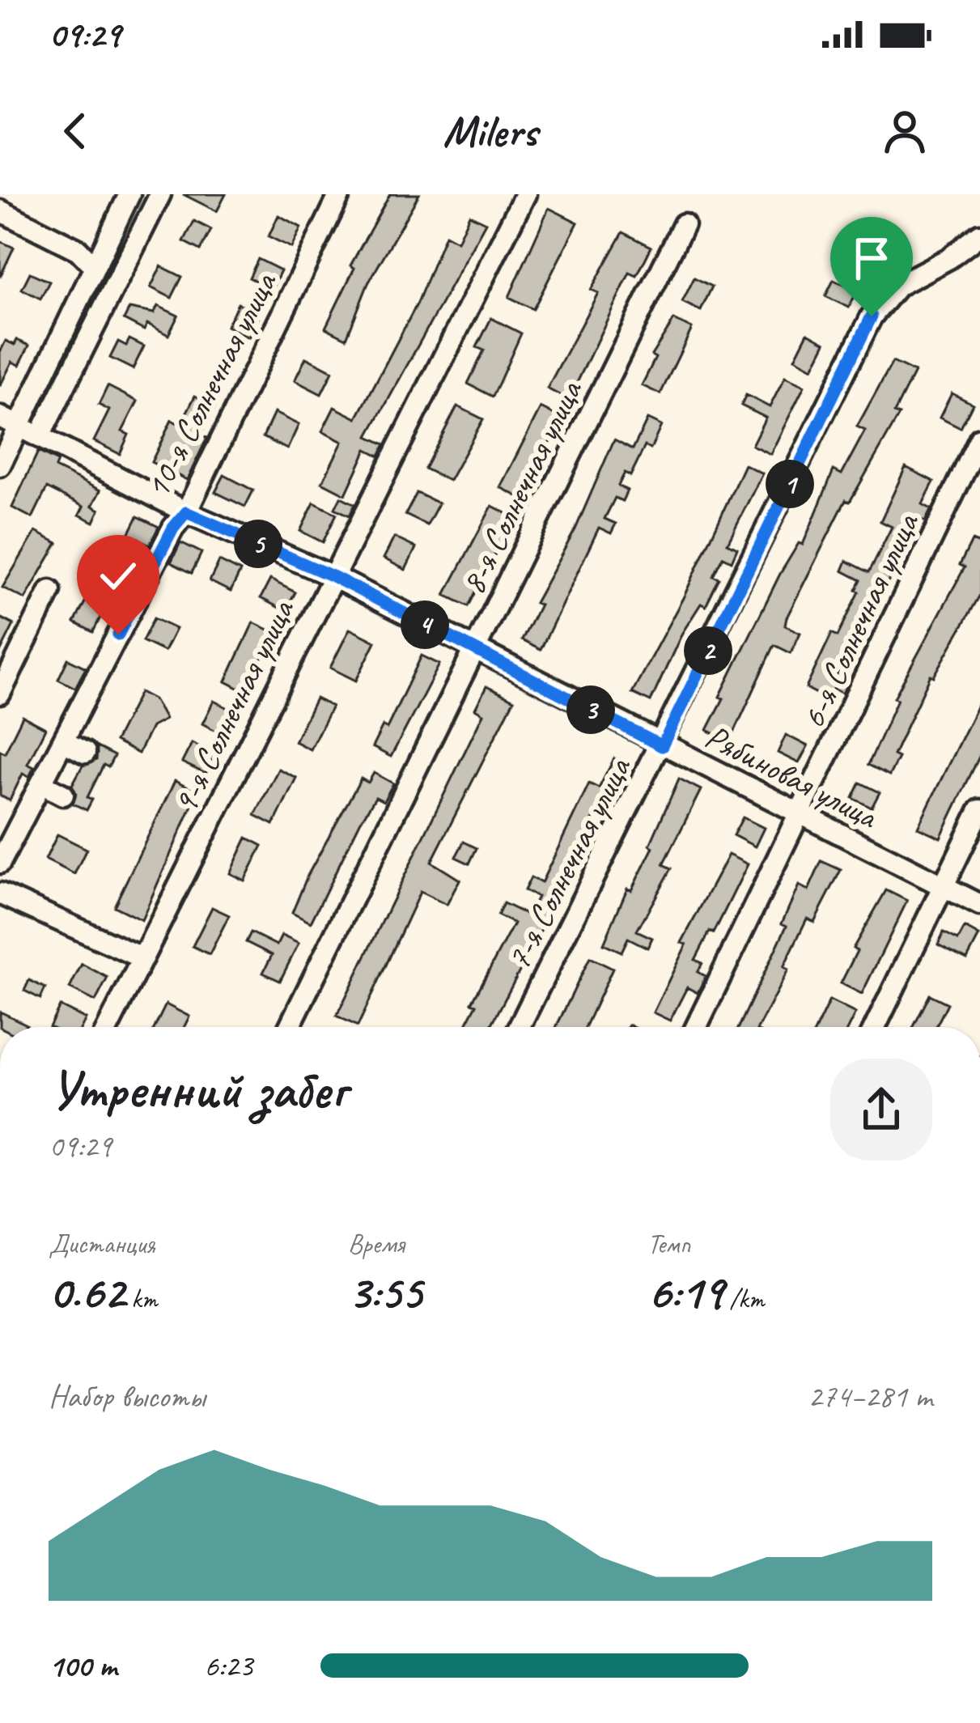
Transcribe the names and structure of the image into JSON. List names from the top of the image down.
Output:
{
  "streets": {
    "street": [
      "10-я Солнечная улица",
      "8-я Солнечная улица",
      "6-я Солнечная улица",
      "9-я Солнечная улица",
      "Рябиновая улица",
      "7-я Солнечная улица"
    ]
  },
  "crossings": [
    ["10-я Солнечная улица", "Рябиновая улица"],
    ["8-я Солнечная улица", "Рябиновая улица"],
    ["6-я Солнечная улица", "Рябиновая улица"],
    ["9-я Солнечная улица", "Рябиновая улица"],
    ["Рябиновая улица", "7-я Солнечная улица"]
  ],
  "page": {
    "status": "09:29",
    "header": "Milers",
    "pins": [
      "1",
      "5",
      "4",
      "2",
      "3"
    ],
    "heading": ["Утренний забег", "09:29"],
    "stats": [
      ["Дистанция", "0.62 km"],
      ["Время", "3:55"],
      ["Темп", "6:19 /km"]
    ],
    "chart": ["Набор высоты", "274–281 m"],
    "list": [
      {
        "name": "100 m",
        "note": "6:23"
      }
    ]
  }
}
